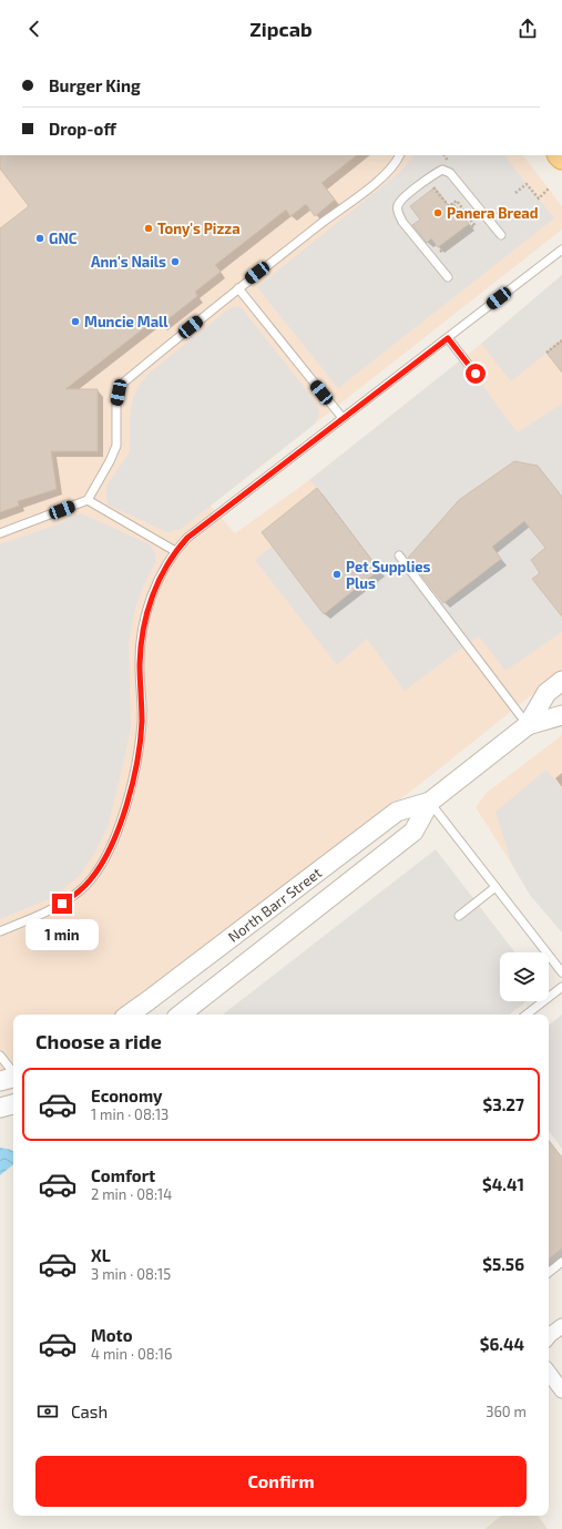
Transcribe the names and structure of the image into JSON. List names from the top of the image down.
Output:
{
  "streets": {
    "street": ["North Barr Street"]
  },
  "places": [
    "Panera Bread",
    "Tony's Pizza",
    "GNC",
    "Ann's Nails",
    "Muncie Mall",
    "Pet Supplies Plus"
  ],
  "page": {
    "header": "Zipcab",
    "banner": ["Burger King", "Drop-off"],
    "bubble": "1 min",
    "heading": "Choose a ride",
    "list": [
      {
        "name": "Economy",
        "note": "1 min · 08:13",
        "value": "$3.27"
      },
      {
        "name": "Comfort",
        "note": "2 min · 08:14",
        "value": "$4.41"
      },
      {
        "name": "XL",
        "note": "3 min · 08:15",
        "value": "$5.56"
      },
      {
        "name": "Moto",
        "note": "4 min · 08:16",
        "value": "$6.44"
      }
    ],
    "pay": ["Cash", "360 m"],
    "buttons": "Confirm"
  }
}
